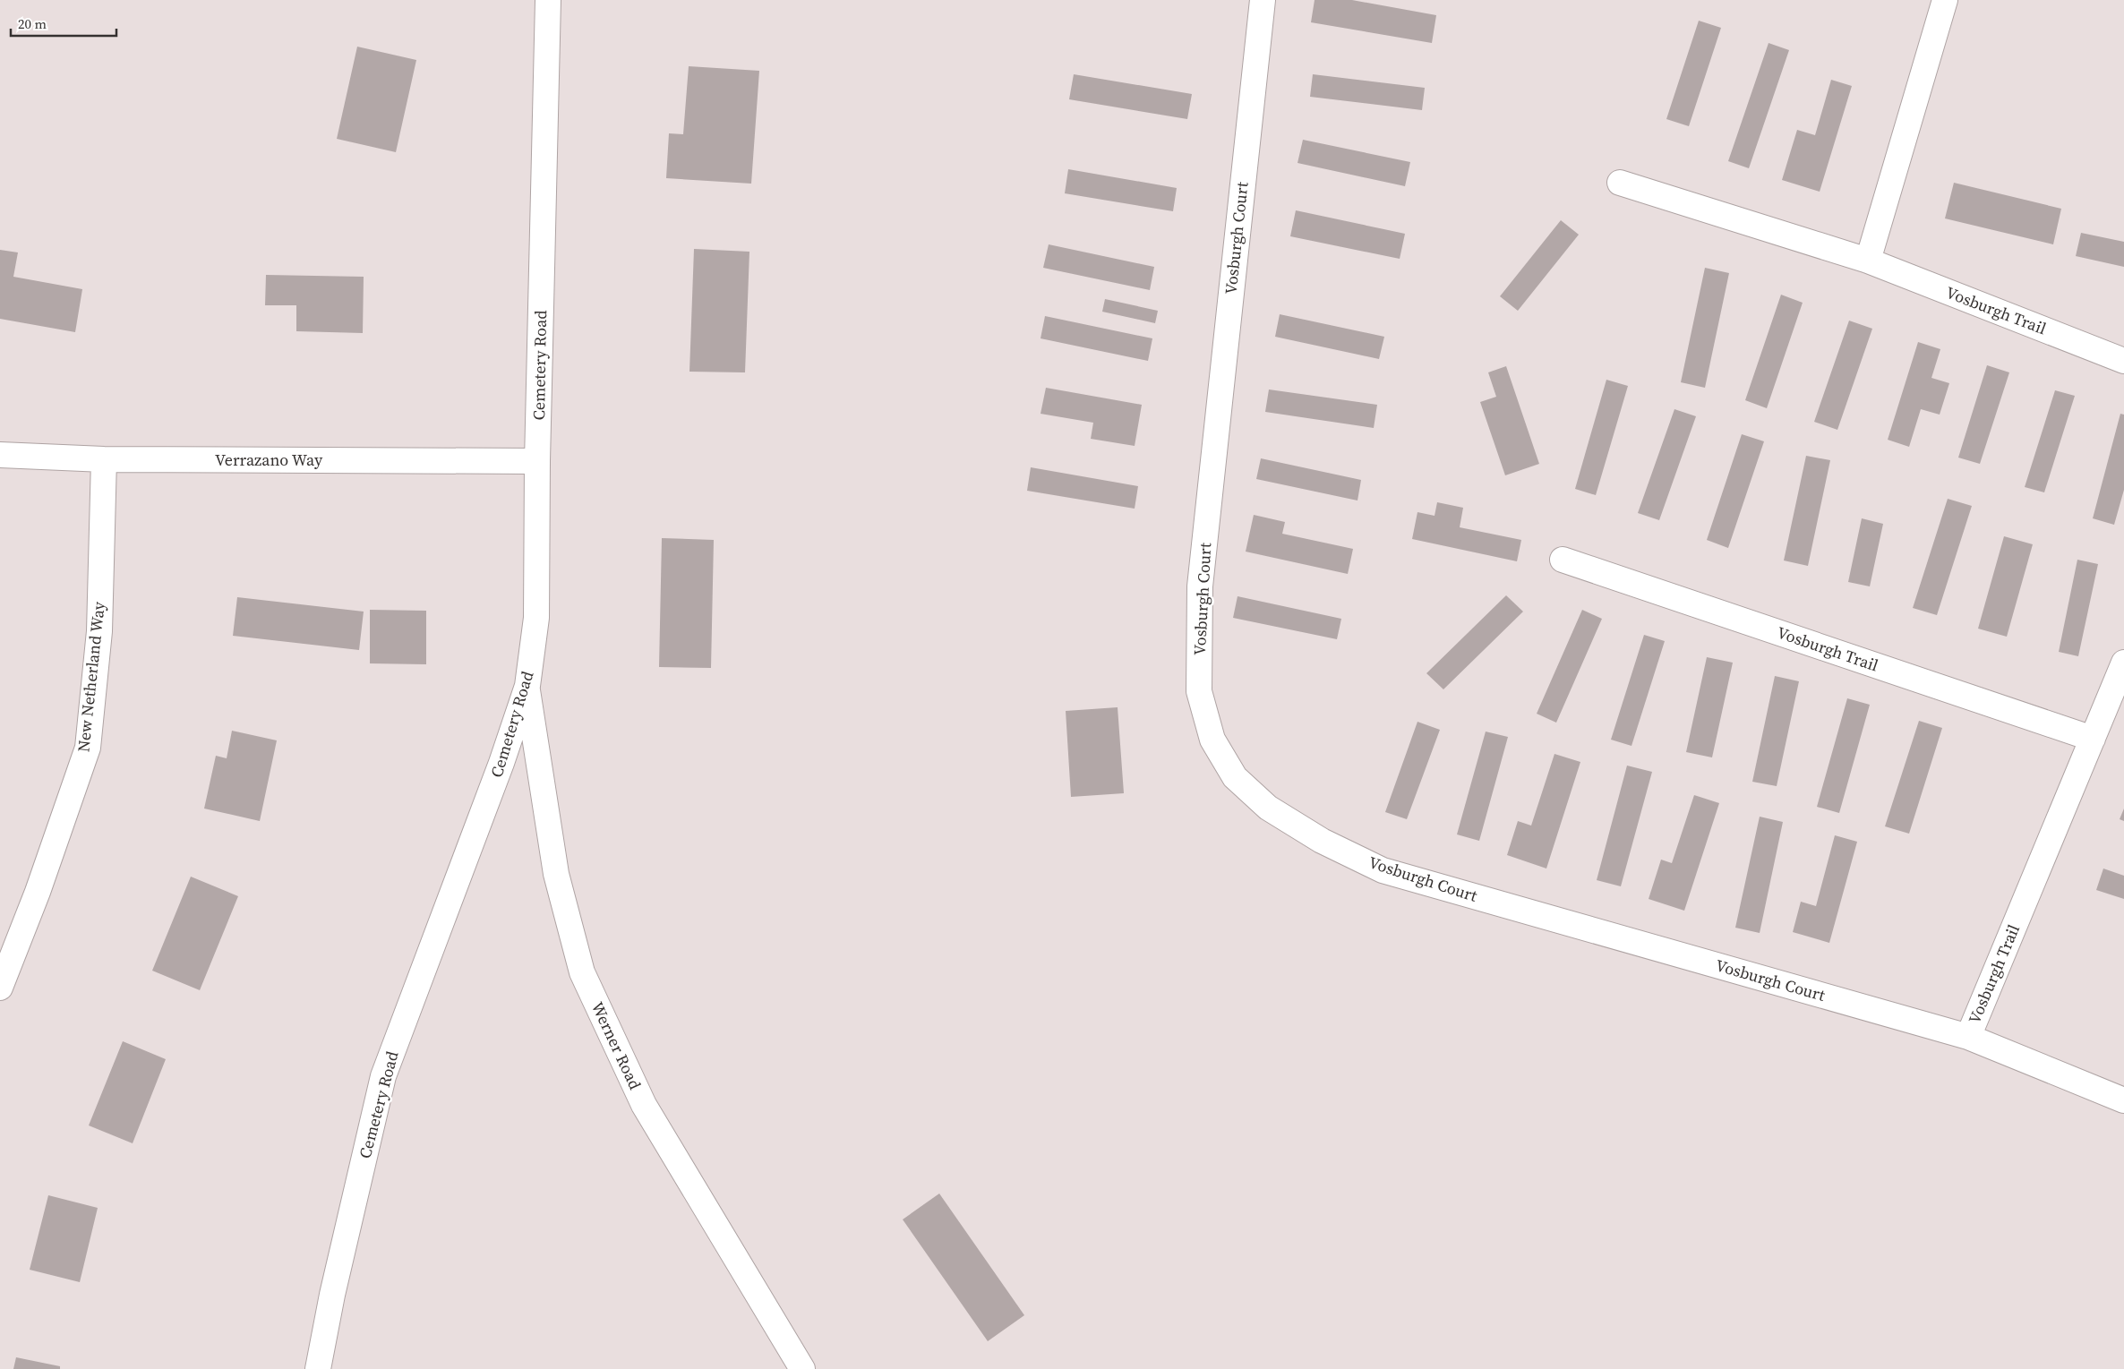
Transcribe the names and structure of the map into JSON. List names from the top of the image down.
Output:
{
  "streets": {
    "street": [
      "Vosburgh Court",
      "Vosburgh Trail",
      "Cemetery Road",
      "Verrazano Way",
      "New Netherland Way",
      "Werner Road"
    ]
  },
  "crossings": [
    ["Vosburgh Court", "Vosburgh Trail"],
    ["Cemetery Road", "Verrazano Way"],
    ["Cemetery Road", "Werner Road"],
    ["Verrazano Way", "New Netherland Way"]
  ],
  "scale_bar": "20 m"
}
